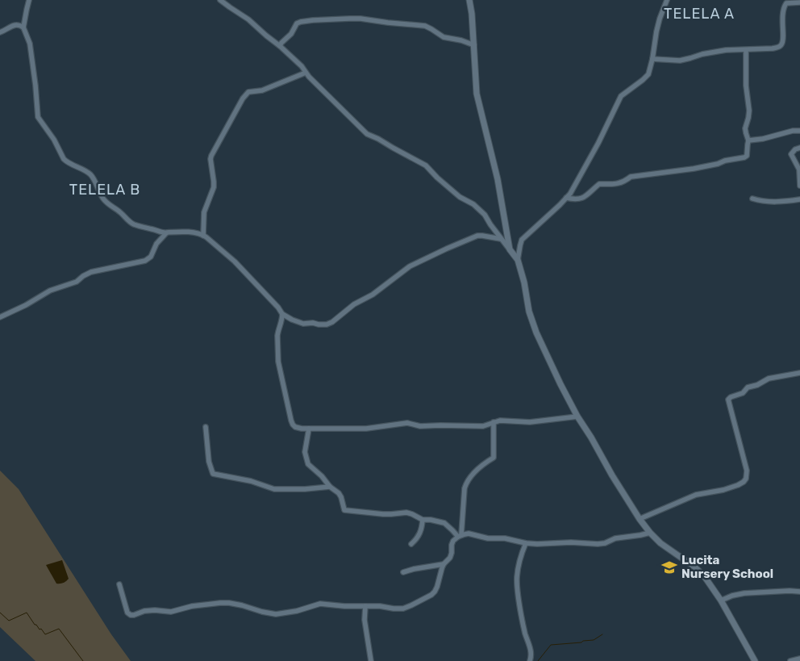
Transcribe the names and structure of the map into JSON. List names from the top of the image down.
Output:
{
  "districts": ["TELELA A", "TELELA B"],
  "places": {
    "school or university": ["Lucita Nursery School"]
  }
}
